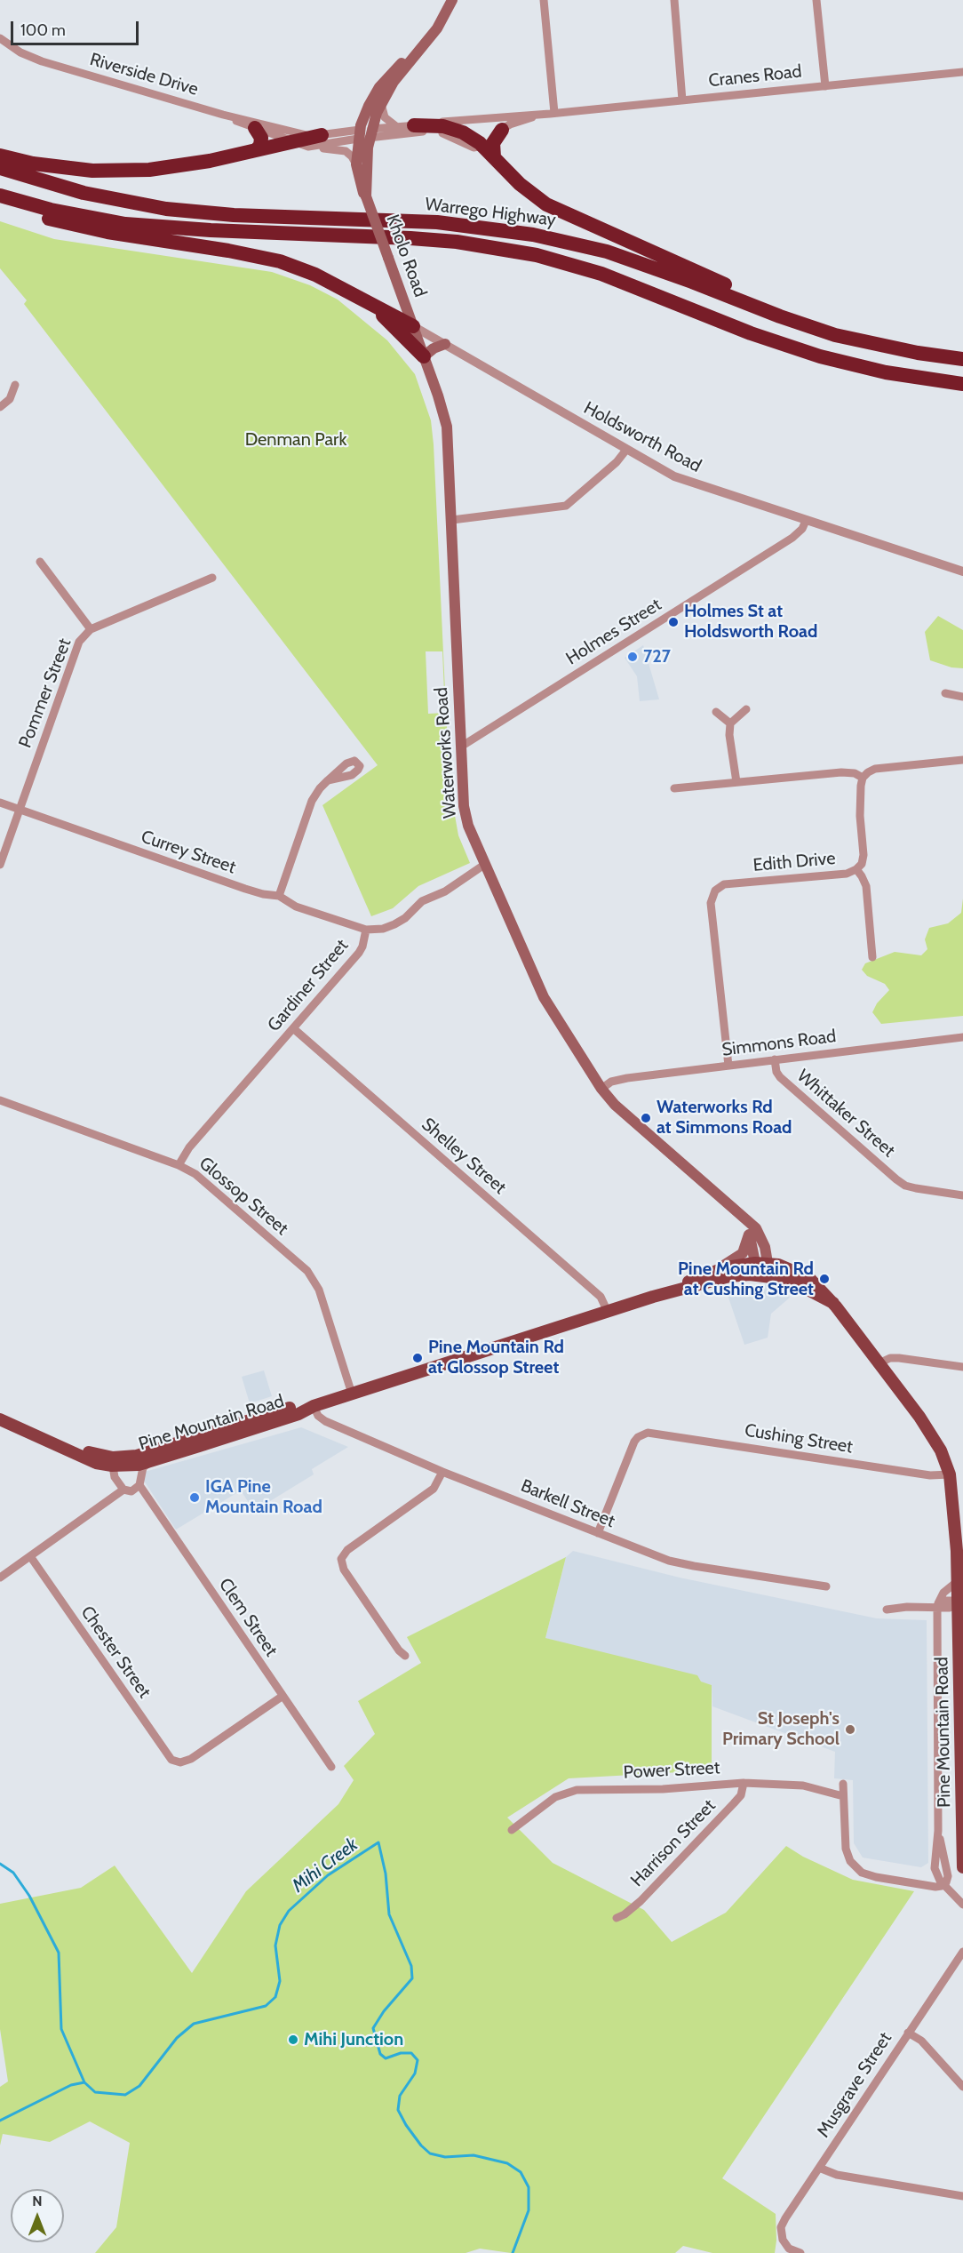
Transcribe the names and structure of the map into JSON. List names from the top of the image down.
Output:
{
  "streets": {
    "highway": ["Warrego Highway"],
    "main road": ["Kholo Road", "Waterworks Road", "Pine Mountain Road"],
    "street": [
      "Riverside Drive",
      "Cranes Road",
      "Holdsworth Road",
      "Holmes Street",
      "Pommer Street",
      "Currey Street",
      "Edith Drive",
      "Gardiner Street",
      "Simmons Road",
      "Whittaker Street",
      "Shelley Street",
      "Glossop Street",
      "Cushing Street",
      "Barkell Street",
      "Clem Street",
      "Chester Street",
      "Power Street",
      "Harrison Street",
      "Musgrave Street"
    ]
  },
  "crossings": [
    ["Riverside Drive", "Cranes Road"],
    ["Riverside Drive", "Kholo Road"],
    ["Cranes Road", "Kholo Road"],
    ["Kholo Road", "Holdsworth Road"],
    ["Kholo Road", "Waterworks Road"],
    ["Holdsworth Road", "Holmes Street"],
    ["Holdsworth Road", "Waterworks Road"],
    ["Holmes Street", "Waterworks Road"],
    ["Pommer Street", "Currey Street"],
    ["Waterworks Road", "Gardiner Street"],
    ["Waterworks Road", "Simmons Road"],
    ["Waterworks Road", "Pine Mountain Road"],
    ["Currey Street", "Gardiner Street"],
    ["Edith Drive", "Simmons Road"],
    ["Gardiner Street", "Shelley Street"],
    ["Gardiner Street", "Glossop Street"],
    ["Simmons Road", "Whittaker Street"],
    ["Shelley Street", "Pine Mountain Road"],
    ["Glossop Street", "Pine Mountain Road"],
    ["Pine Mountain Road", "Cushing Street"],
    ["Pine Mountain Road", "Barkell Street"],
    ["Cushing Street", "Barkell Street"],
    ["Clem Street", "Chester Street"],
    ["Power Street", "Harrison Street"]
  ],
  "water": ["Mihi Creek"],
  "parks": ["Denman Park"],
  "places": [
    "Holmes St at Holdsworth Road",
    "727",
    "Waterworks Rd at Simmons Road",
    "Pine Mountain Rd at Cushing Street",
    "Pine Mountain Rd at Glossop Street",
    "IGA Pine Mountain Road",
    "St Joseph's Primary School",
    "Mihi Junction"
  ],
  "scale_bar": "100 m",
  "north": "top"
}
